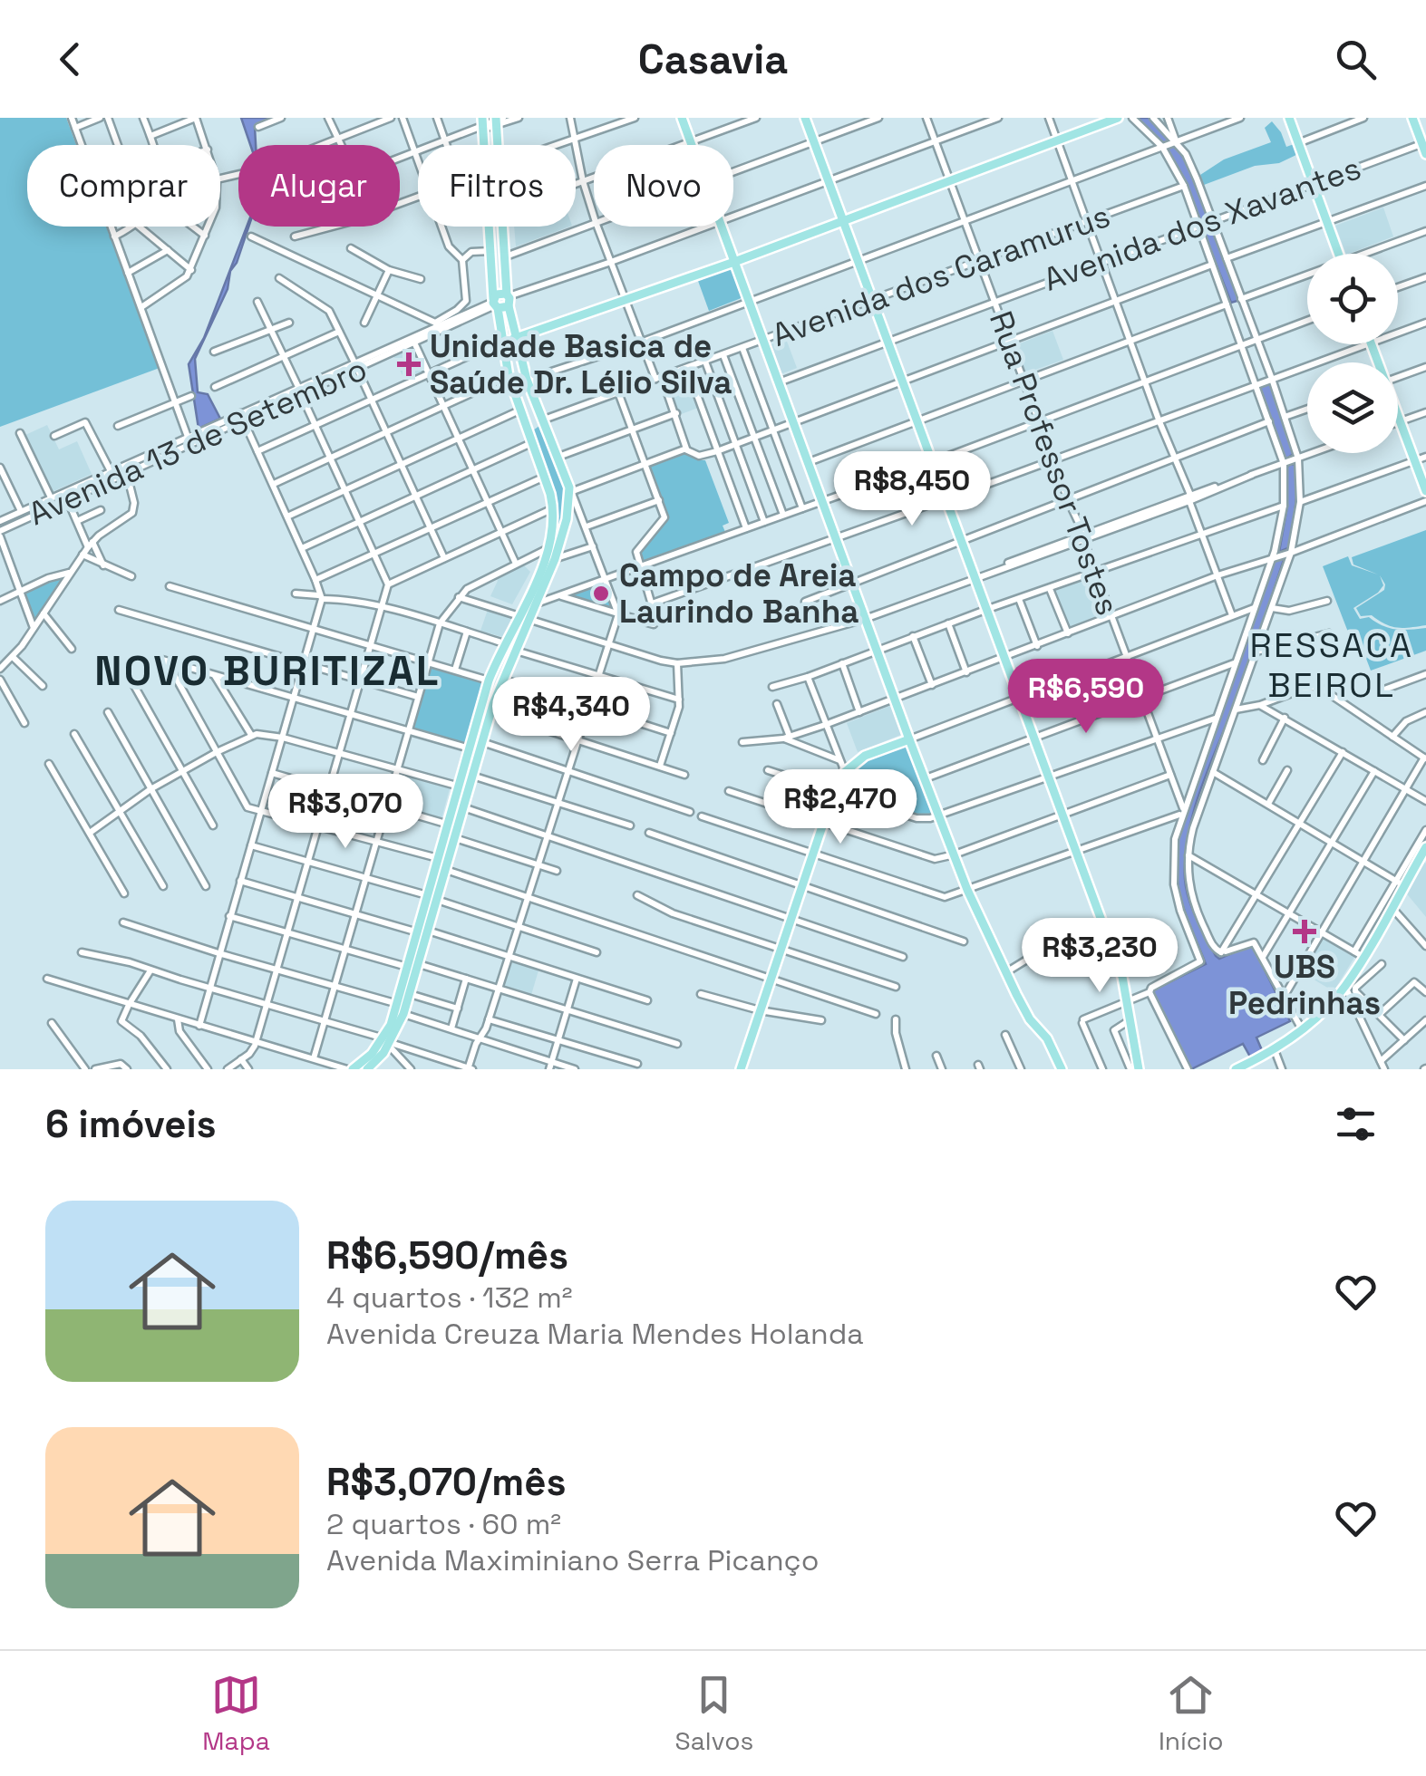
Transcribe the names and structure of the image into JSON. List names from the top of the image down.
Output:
{
  "streets": {
    "street": [
      "Avenida dos Xavantes",
      "Avenida dos Caramurus",
      "Avenida 13 de Setembro",
      "Rua Professor Tostes"
    ]
  },
  "crossings": [
    ["Avenida dos Xavantes", "Rua Professor Tostes"],
    ["Avenida dos Caramurus", "Rua Professor Tostes"]
  ],
  "districts": ["RESSACA BEIROL", "NOVO BURITIZAL"],
  "places": {
    "health": ["Unidade Basica de Saúde Dr. Lélio Silva", "UBS Pedrinhas"],
    "other": ["Campo de Areia Laurindo Banha"]
  },
  "page": {
    "header": "Casavia",
    "chip": [
      "Comprar",
      "Alugar",
      "Filtros",
      "Novo"
    ],
    "price": [
      "R$8,450",
      "R$6,590",
      "R$4,340",
      "R$2,470",
      "R$3,070",
      "R$3,230"
    ],
    "heading": "6 imóveis",
    "list": [
      {
        "name": "R$6,590/mês",
        "note": "4 quartos · 132 m² · Avenida Creuza Maria Mendes Holanda"
      },
      {
        "name": "R$3,070/mês",
        "note": "2 quartos · 60 m² · Avenida Maximiniano Serra Picanço"
      }
    ],
    "tabs": ["Mapa", "Salvos", "Início"]
  }
}
